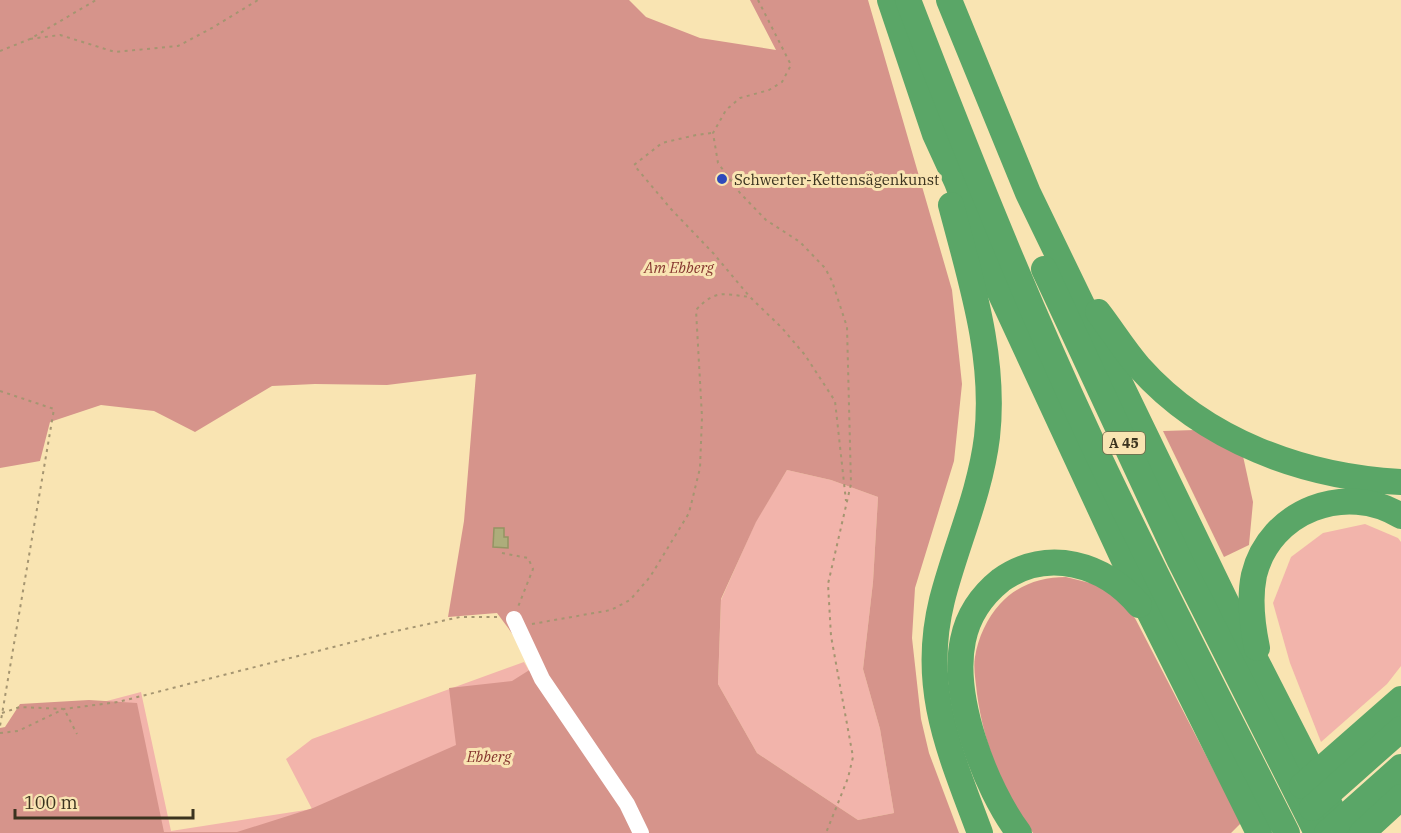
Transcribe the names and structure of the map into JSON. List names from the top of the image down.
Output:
{
  "streets": {
    "highway": ["A 45"]
  },
  "parks": ["Am Ebberg", "Ebberg"],
  "places": ["Schwerter-Kettensägenkunst"],
  "scale_bar": "100 m"
}
